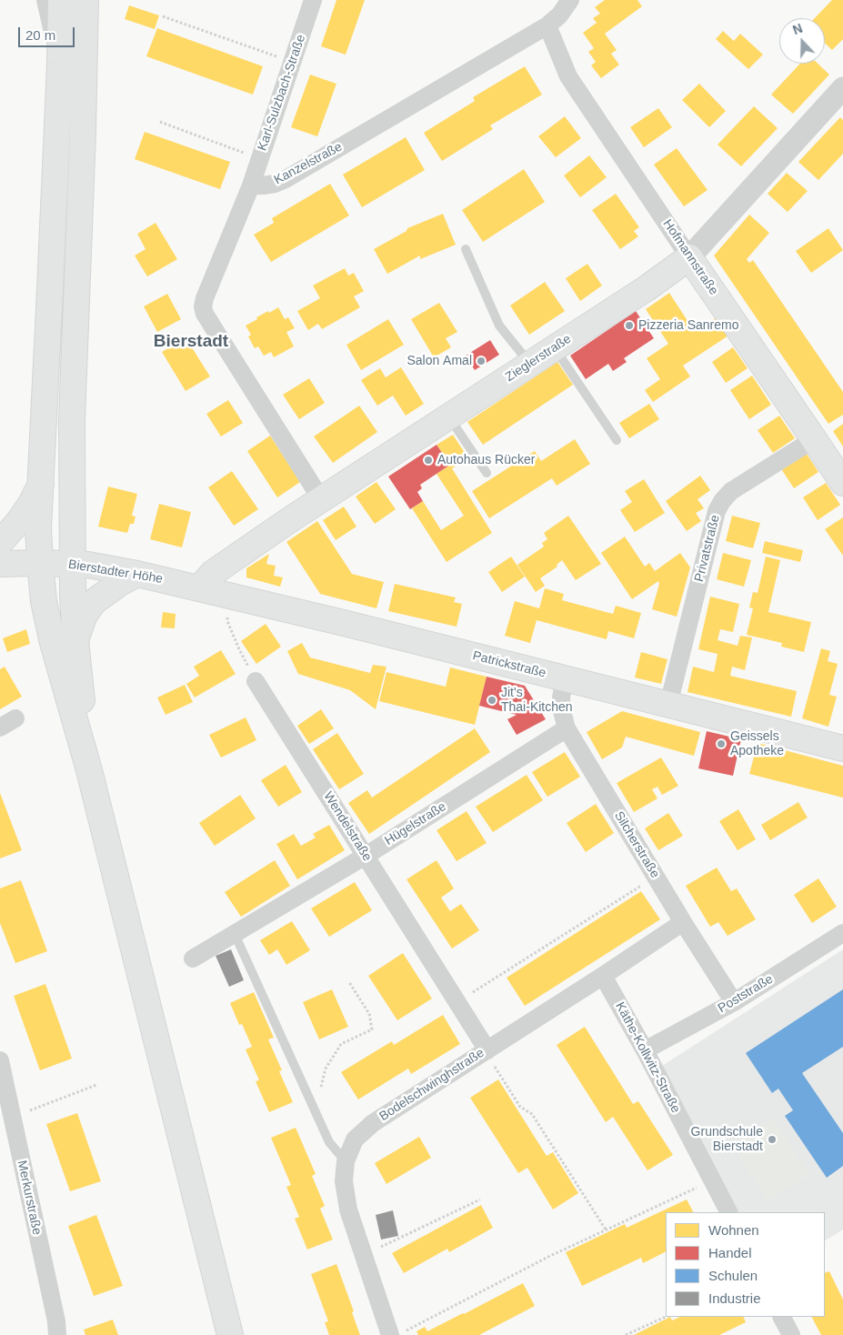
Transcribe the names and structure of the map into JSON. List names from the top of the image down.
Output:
{
  "streets": {
    "main road": [
      "Hofmannstraße",
      "Zieglerstraße",
      "Bierstadter Höhe",
      "Patrickstraße"
    ],
    "street": [
      "Karl-Sulzbach-Straße",
      "Kanzelstraße",
      "Privatstraße",
      "Hügelstraße",
      "Wendelstraße",
      "Silcherstraße",
      "Poststraße",
      "Käthe-Kollwitz-Straße",
      "Bodelschwinghstraße",
      "Merkurstraße"
    ]
  },
  "crossings": [
    ["Karl-Sulzbach-Straße", "Kanzelstraße"],
    ["Kanzelstraße", "Hofmannstraße"],
    ["Hofmannstraße", "Zieglerstraße"],
    ["Hofmannstraße", "Privatstraße"],
    ["Zieglerstraße", "Bierstadter Höhe"],
    ["Zieglerstraße", "Patrickstraße"],
    ["Privatstraße", "Patrickstraße"],
    ["Bierstadter Höhe", "Patrickstraße"],
    ["Patrickstraße", "Silcherstraße"],
    ["Hügelstraße", "Wendelstraße"],
    ["Hügelstraße", "Silcherstraße"],
    ["Wendelstraße", "Bodelschwinghstraße"],
    ["Silcherstraße", "Poststraße"],
    ["Silcherstraße", "Bodelschwinghstraße"],
    ["Poststraße", "Käthe-Kollwitz-Straße"],
    ["Käthe-Kollwitz-Straße", "Bodelschwinghstraße"]
  ],
  "districts": ["Bierstadt"],
  "places": [
    "Pizzeria Sanremo",
    "Salon Amal",
    "Autohaus Rücker",
    "Jit's Thai-Kitchen",
    "Geissels Apotheke",
    "Grundschule Bierstadt"
  ],
  "legend": [
    "Wohnen",
    "Handel",
    "Schulen",
    "Industrie"
  ],
  "scale_bar": "20 m",
  "north": "top"
}
